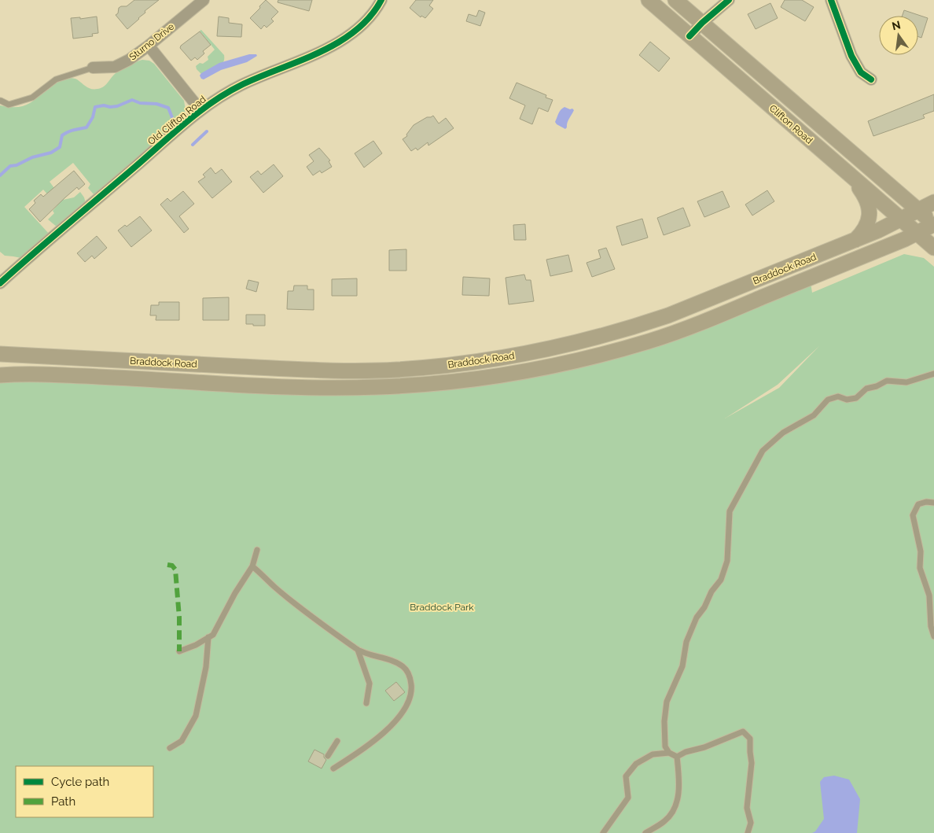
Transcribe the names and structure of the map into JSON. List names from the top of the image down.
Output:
{
  "streets": {
    "main road": ["Clifton Road", "Braddock Road"],
    "street": ["Sturno Drive", "Old Clifton Road"]
  },
  "crossings": [
    ["Clifton Road", "Braddock Road"]
  ],
  "parks": ["Braddock Park"],
  "legend": ["Cycle path", "Path"],
  "north": "top"
}
